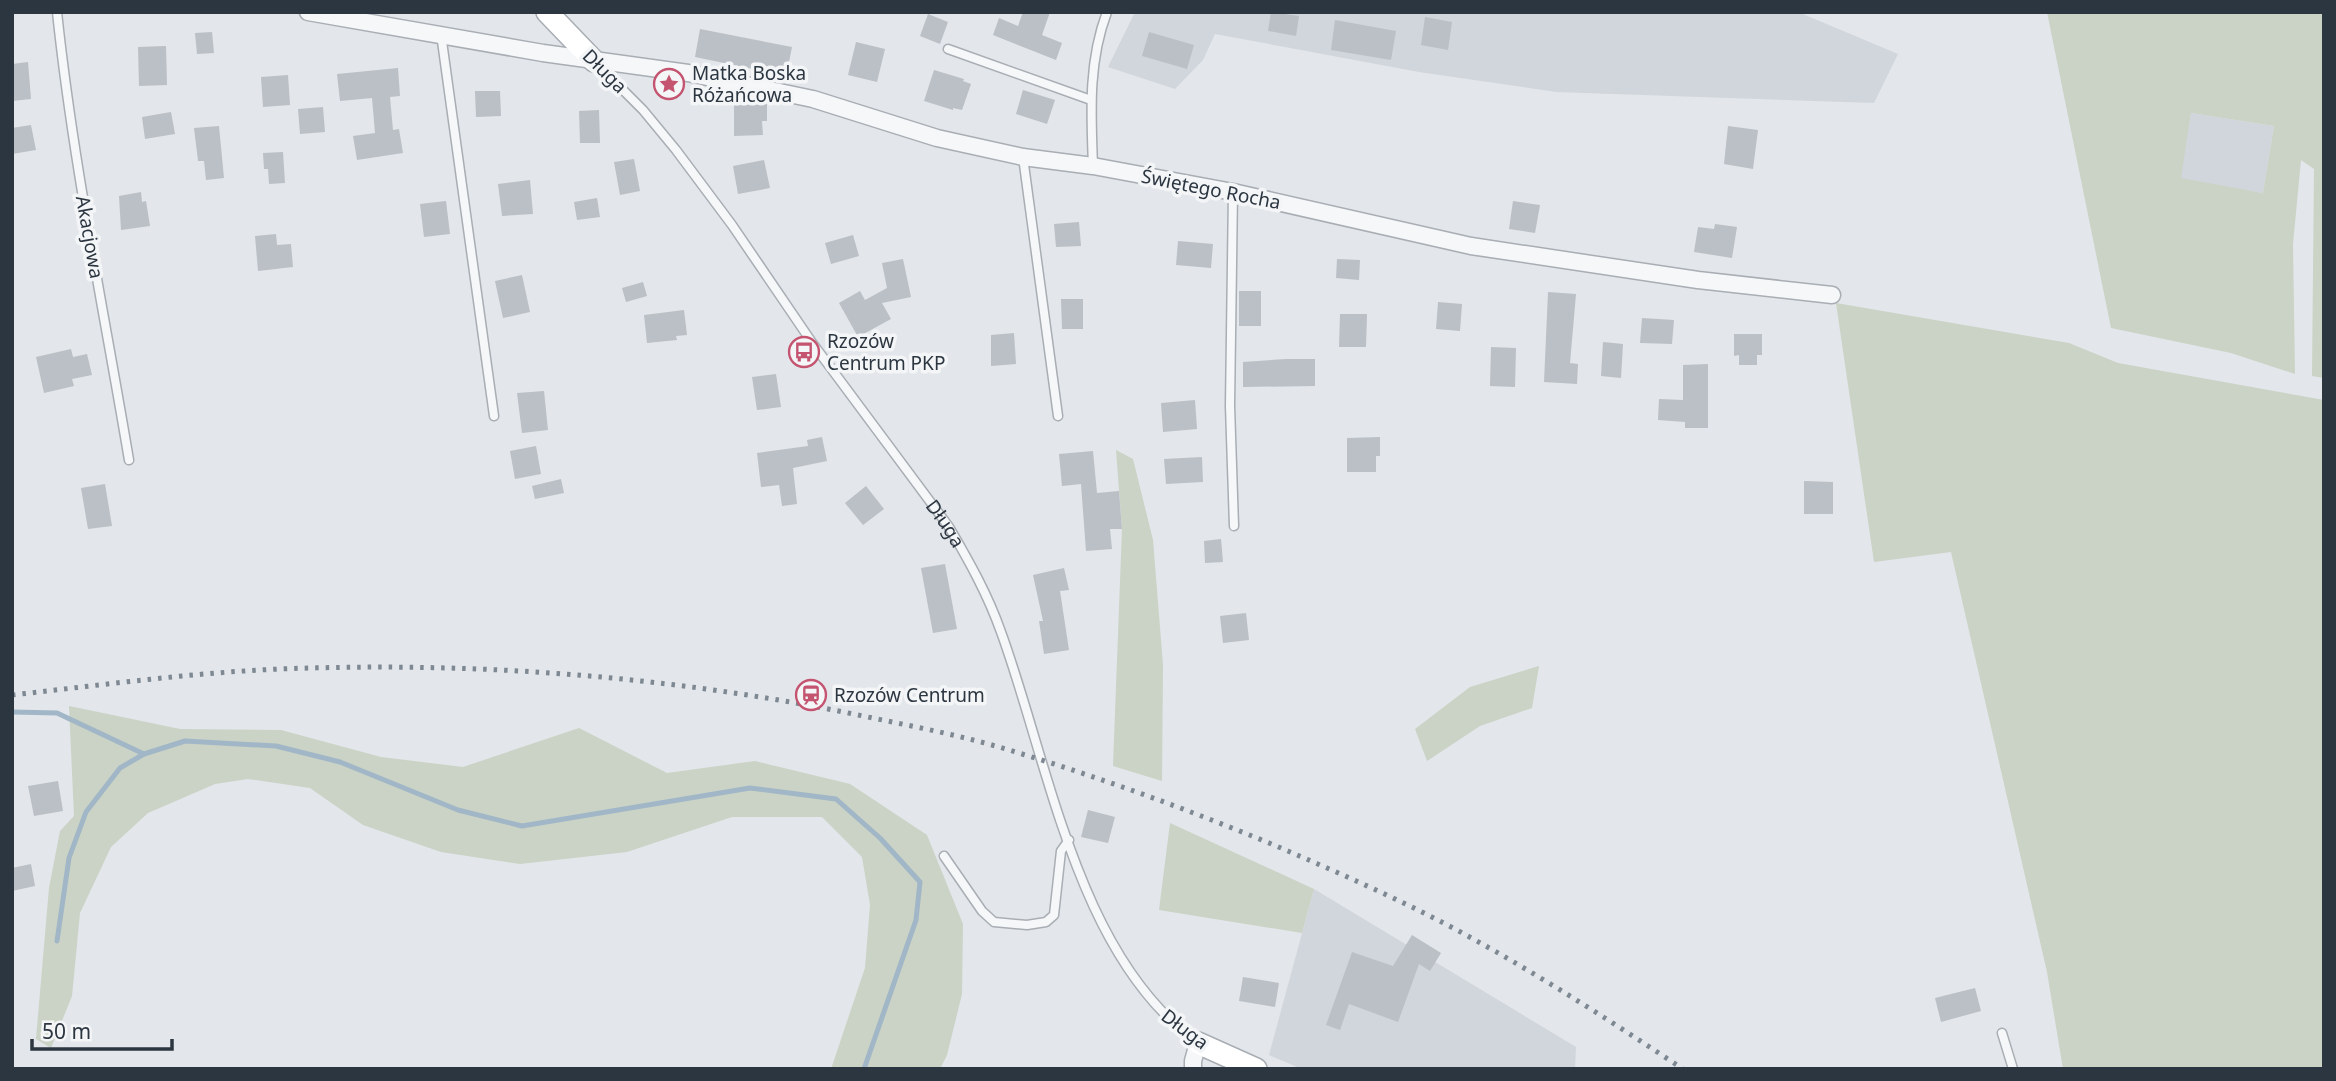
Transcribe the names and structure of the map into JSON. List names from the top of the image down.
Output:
{
  "streets": {
    "street": ["Długa", "Świętego Rocha"],
    "lane": ["Akacjowa"]
  },
  "crossings": [
    ["Długa", "Świętego Rocha"]
  ],
  "places": {
    "place": ["Matka Boska Różańcowa"],
    "bus stop": ["Rzozów Centrum PKP"],
    "station": ["Rzozów Centrum"]
  },
  "scale_bar": "50 m"
}
